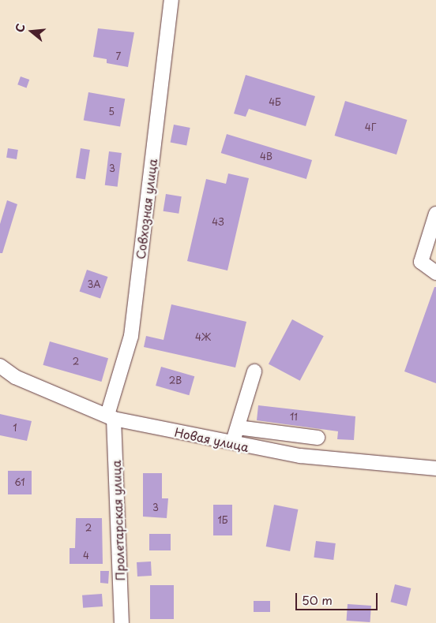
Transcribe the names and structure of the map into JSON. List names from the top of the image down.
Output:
{
  "streets": {
    "street": ["Совхозная улица", "Новая улица", "Пролетарская улица"]
  },
  "crossings": [
    ["Совхозная улица", "Новая улица"],
    ["Совхозная улица", "Пролетарская улица"],
    ["Новая улица", "Пролетарская улица"]
  ],
  "house_numbers": [
    "7",
    "4Б",
    "5",
    "4Г",
    "4В",
    "3",
    "4З",
    "3А",
    "4Ж",
    "2",
    "2В",
    "11",
    "1",
    "61",
    "3",
    "1Б",
    "2",
    "4"
  ],
  "scale_bar": "50 m",
  "north": "left"
}
